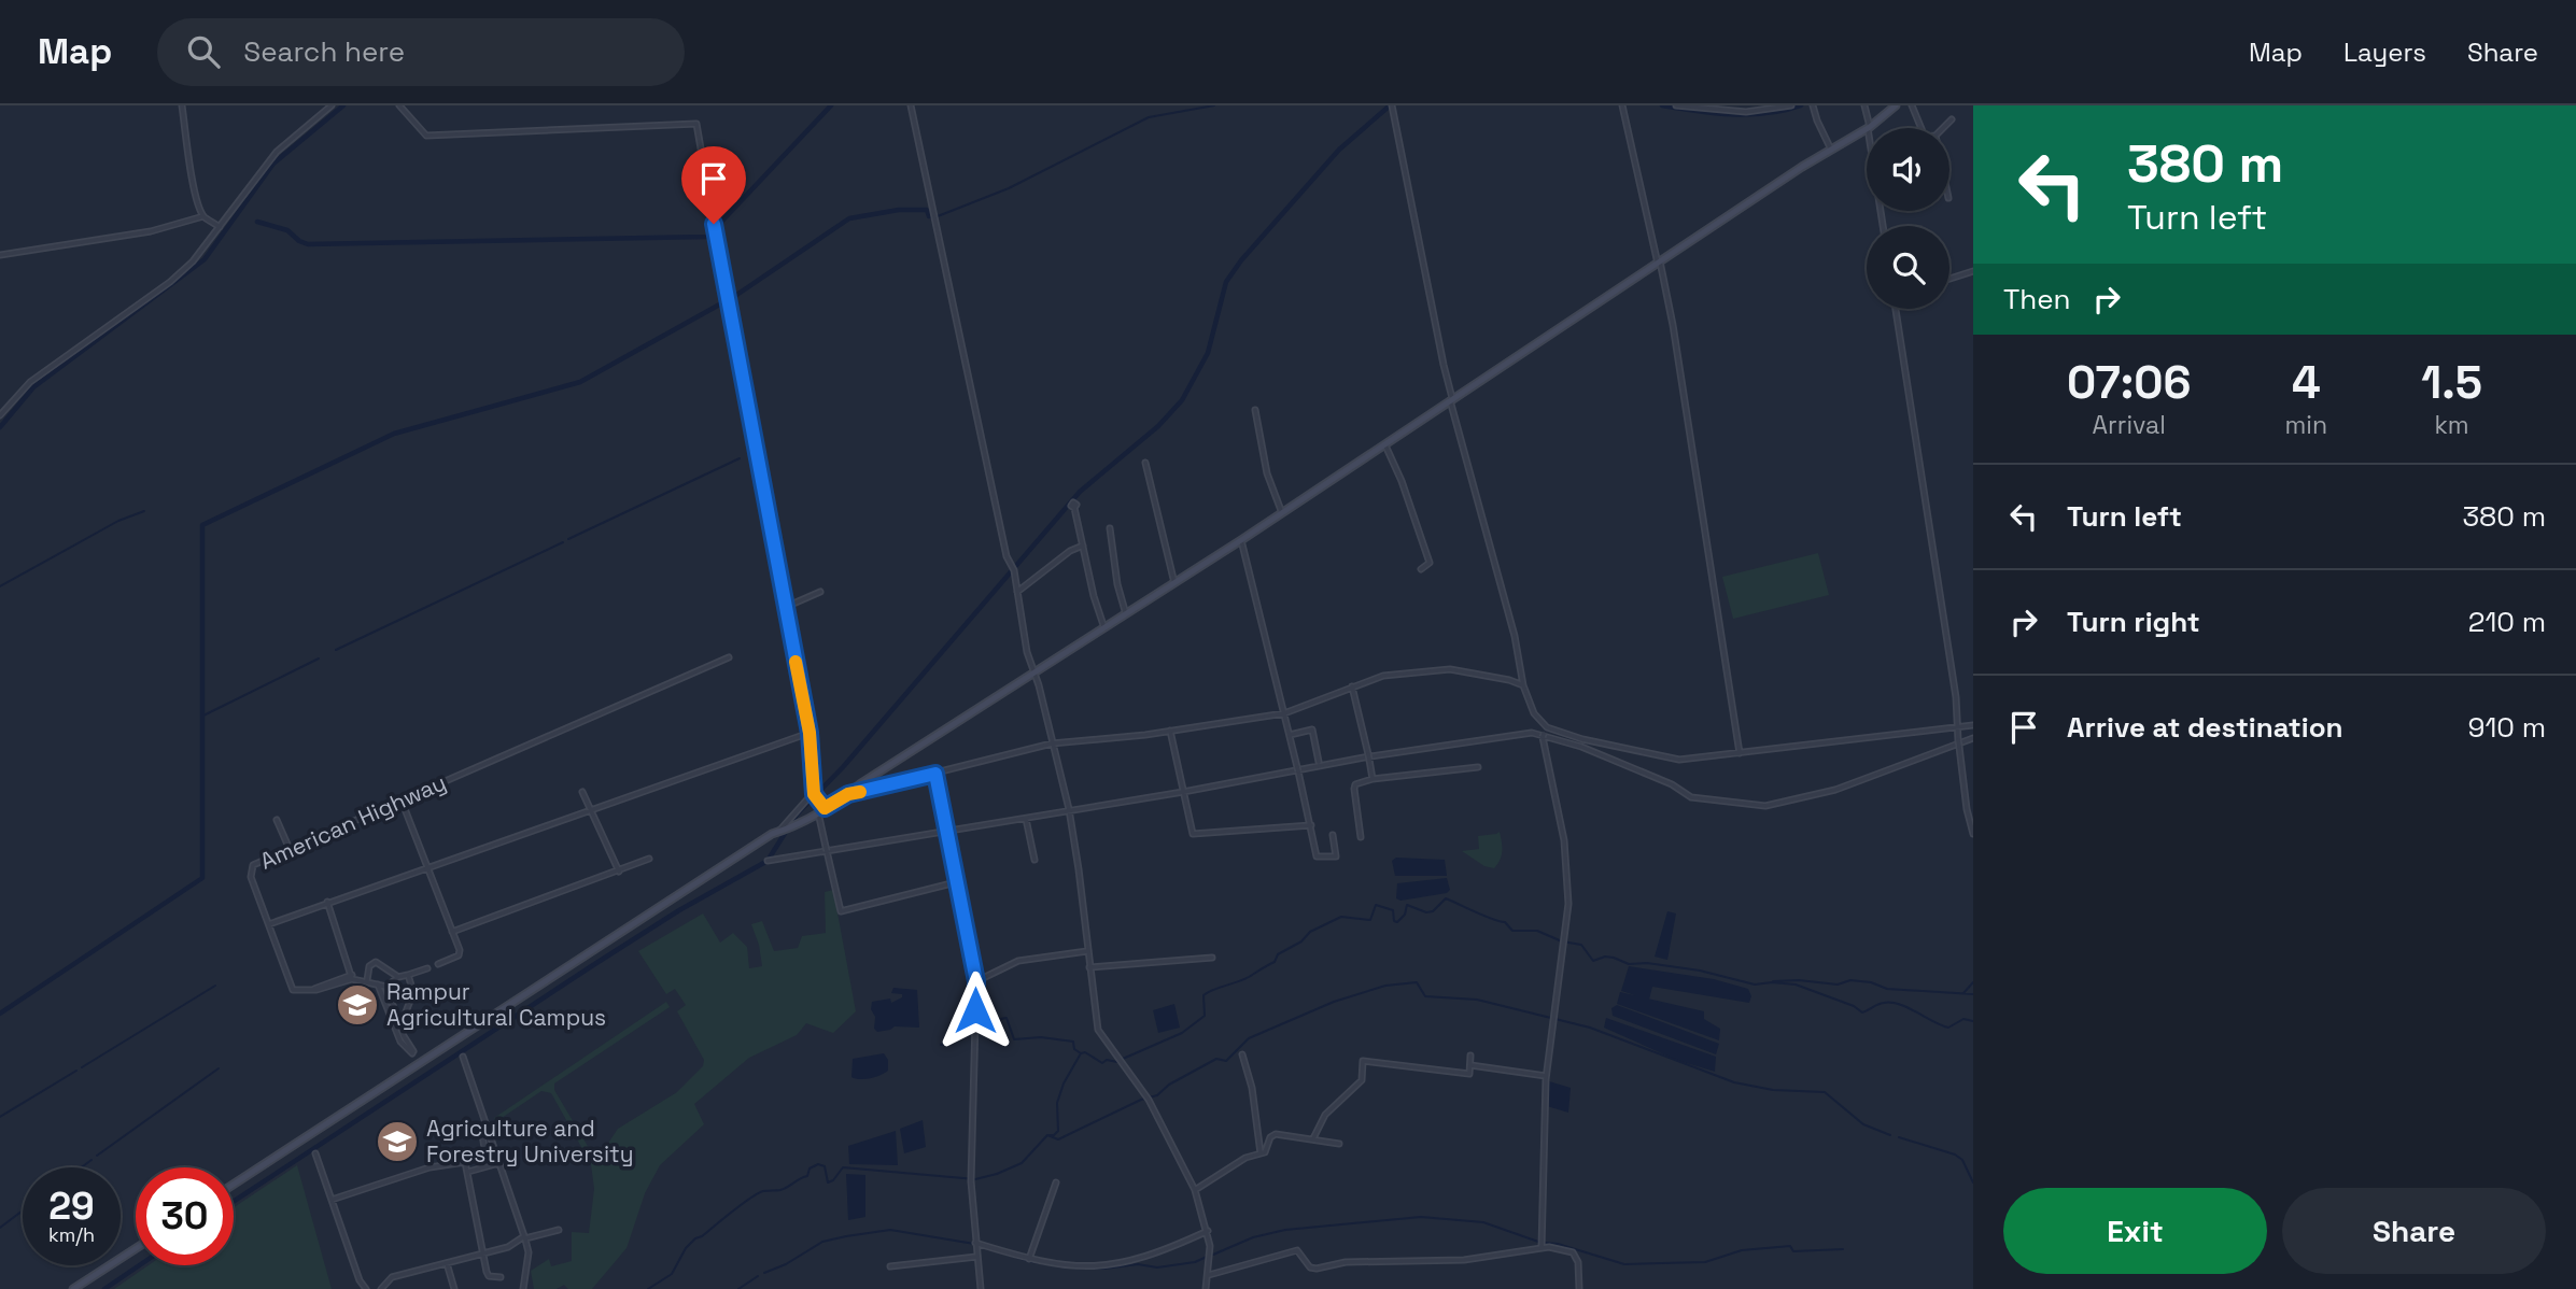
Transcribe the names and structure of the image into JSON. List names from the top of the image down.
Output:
{
  "streets": {
    "street": ["American Highway"]
  },
  "places": {
    "school or university": ["Rampur Agricultural Campus", "Agriculture and Forestry University"]
  },
  "page": {
    "header": "Map",
    "search": "Search here",
    "nav": ["Map", "Layers", "Share"],
    "turn": ["380 m", "Turn left"],
    "then": "Then",
    "eta": [
      "07:06",
      "Arrival",
      "4",
      "min",
      "1.5",
      "km"
    ],
    "list": [
      {
        "name": "Turn left",
        "value": "380 m"
      },
      {
        "name": "Turn right",
        "value": "210 m"
      },
      {
        "name": "Arrive at destination",
        "value": "910 m"
      }
    ],
    "speed": "29 km/h",
    "limit": "30",
    "buttons": ["Exit", "Share"]
  }
}
